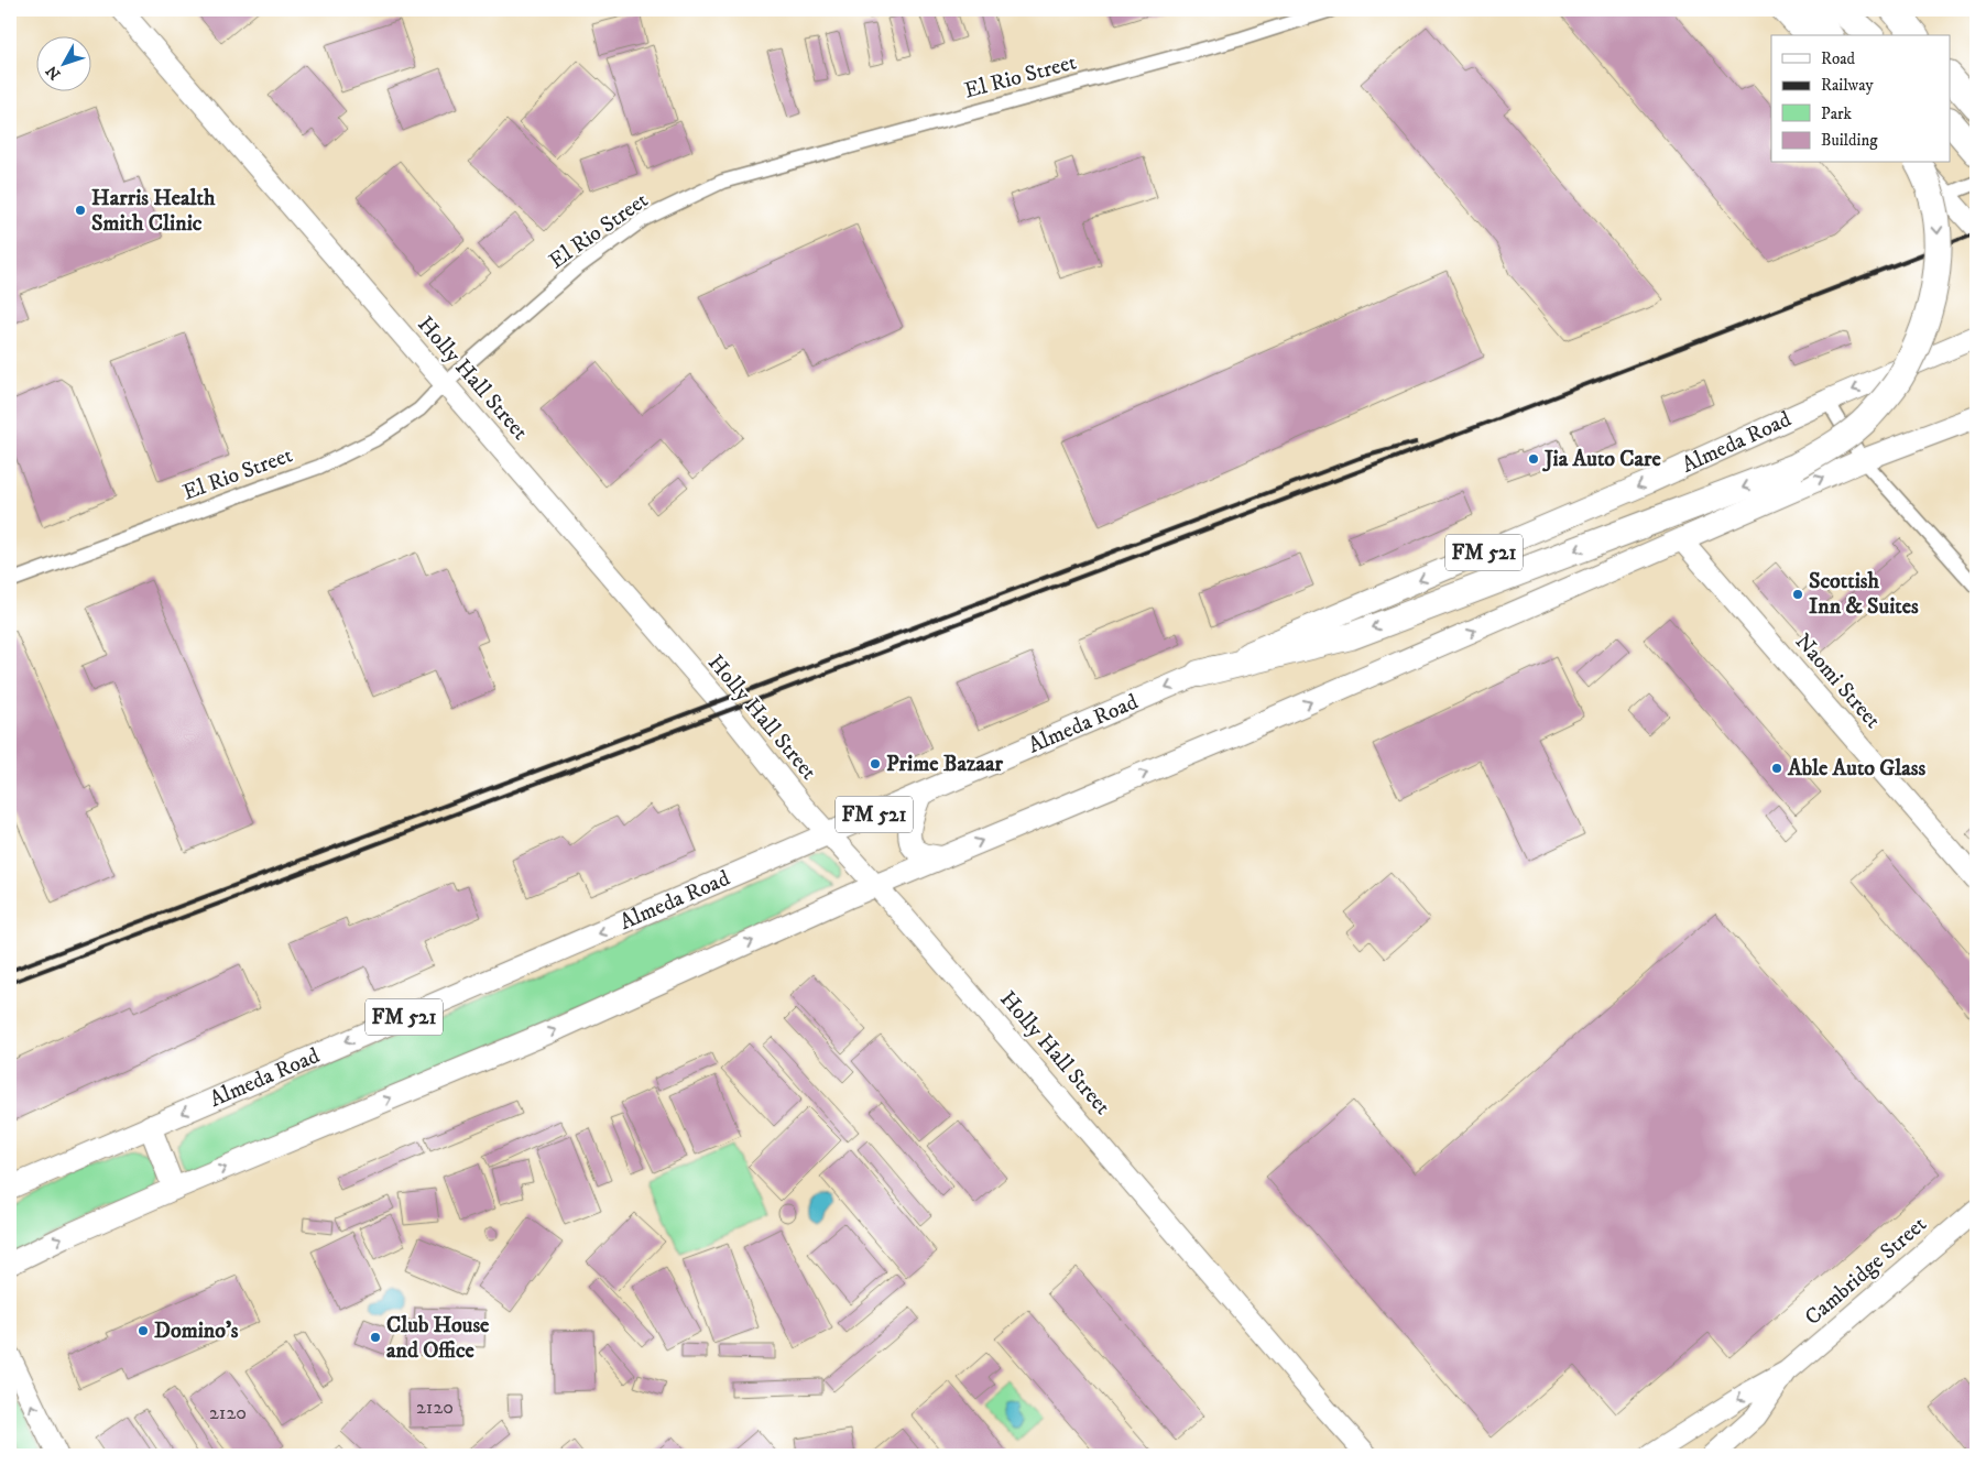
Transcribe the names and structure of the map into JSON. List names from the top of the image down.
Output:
{
  "streets": {
    "main road": ["Almeda Road", "FM 521"],
    "street": [
      "El Rio Street",
      "Holly Hall Street",
      "Naomi Street",
      "Cambridge Street"
    ]
  },
  "crossings": [
    ["El Rio Street", "Holly Hall Street"],
    ["Holly Hall Street", "Almeda Road"]
  ],
  "places": [
    "Harris Health Smith Clinic",
    "Jia Auto Care",
    "Scottish Inn & Suites",
    "Prime Bazaar",
    "Able Auto Glass",
    "Domino's",
    "Club House and Office"
  ],
  "house_numbers": ["2120", "2120"],
  "legend": [
    "Road",
    "Railway",
    "Park",
    "Building"
  ],
  "north": "bottom left"
}
